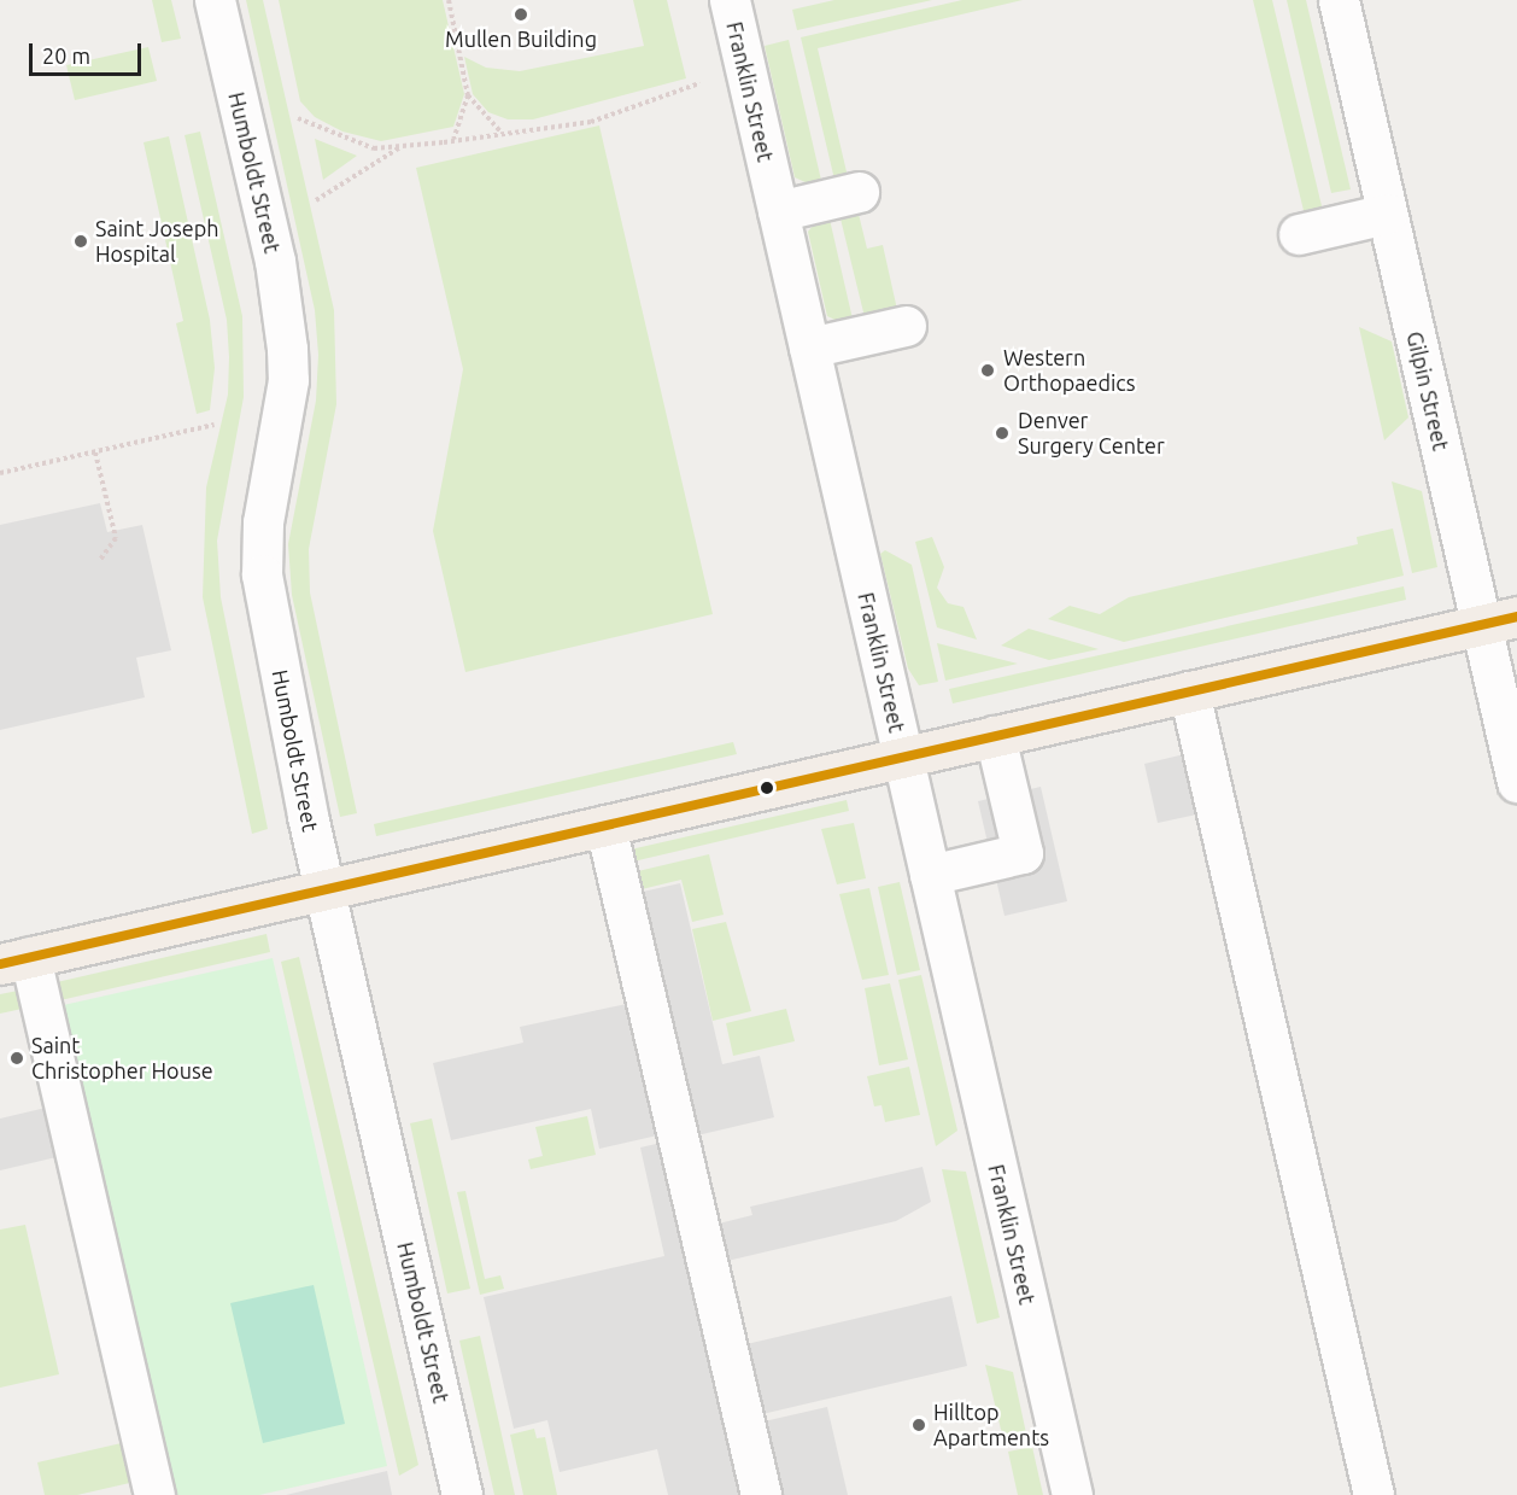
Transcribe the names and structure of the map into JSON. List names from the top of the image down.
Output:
{
  "streets": {
    "street": ["Franklin Street", "Humboldt Street", "Gilpin Street"]
  },
  "places": [
    "Mullen Building",
    "Saint Joseph Hospital",
    "Western Orthopaedics",
    "Denver Surgery Center",
    "Saint Christopher House",
    "Hilltop Apartments"
  ],
  "lines": ["transit line 20"],
  "scale_bar": "20 m"
}
